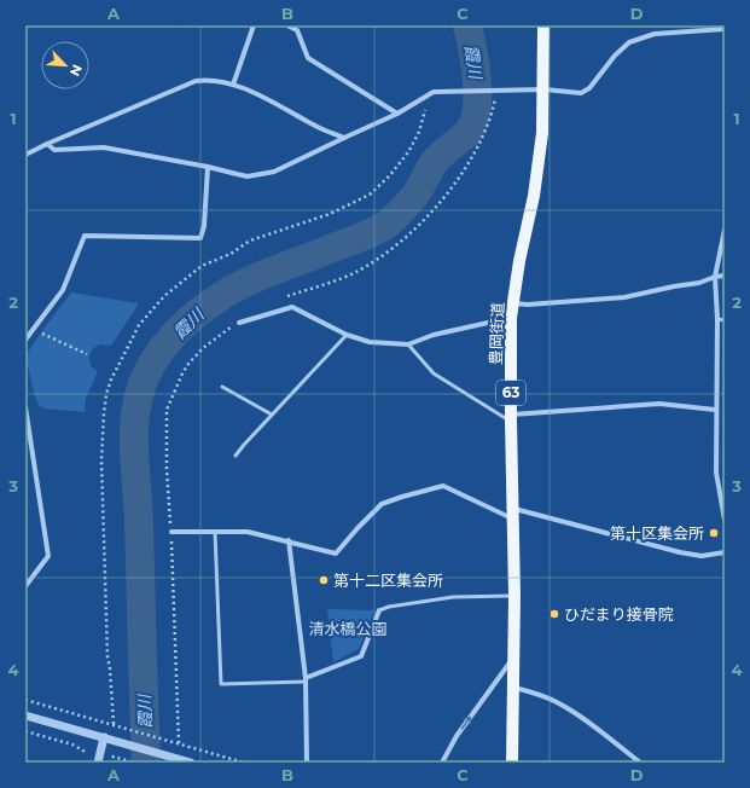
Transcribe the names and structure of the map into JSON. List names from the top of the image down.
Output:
{
  "streets": {
    "main road": ["豊岡街道", "63"]
  },
  "water": ["霞川"],
  "parks": ["清水橋公園"],
  "places": ["第十区集会所", "第十二区集会所", "ひだまり接骨院"],
  "north": "bottom right",
  "grid": {
    "columns": [
      "A",
      "B",
      "C",
      "D"
    ],
    "rows": [
      "1",
      "2",
      "3",
      "4"
    ]
  }
}
